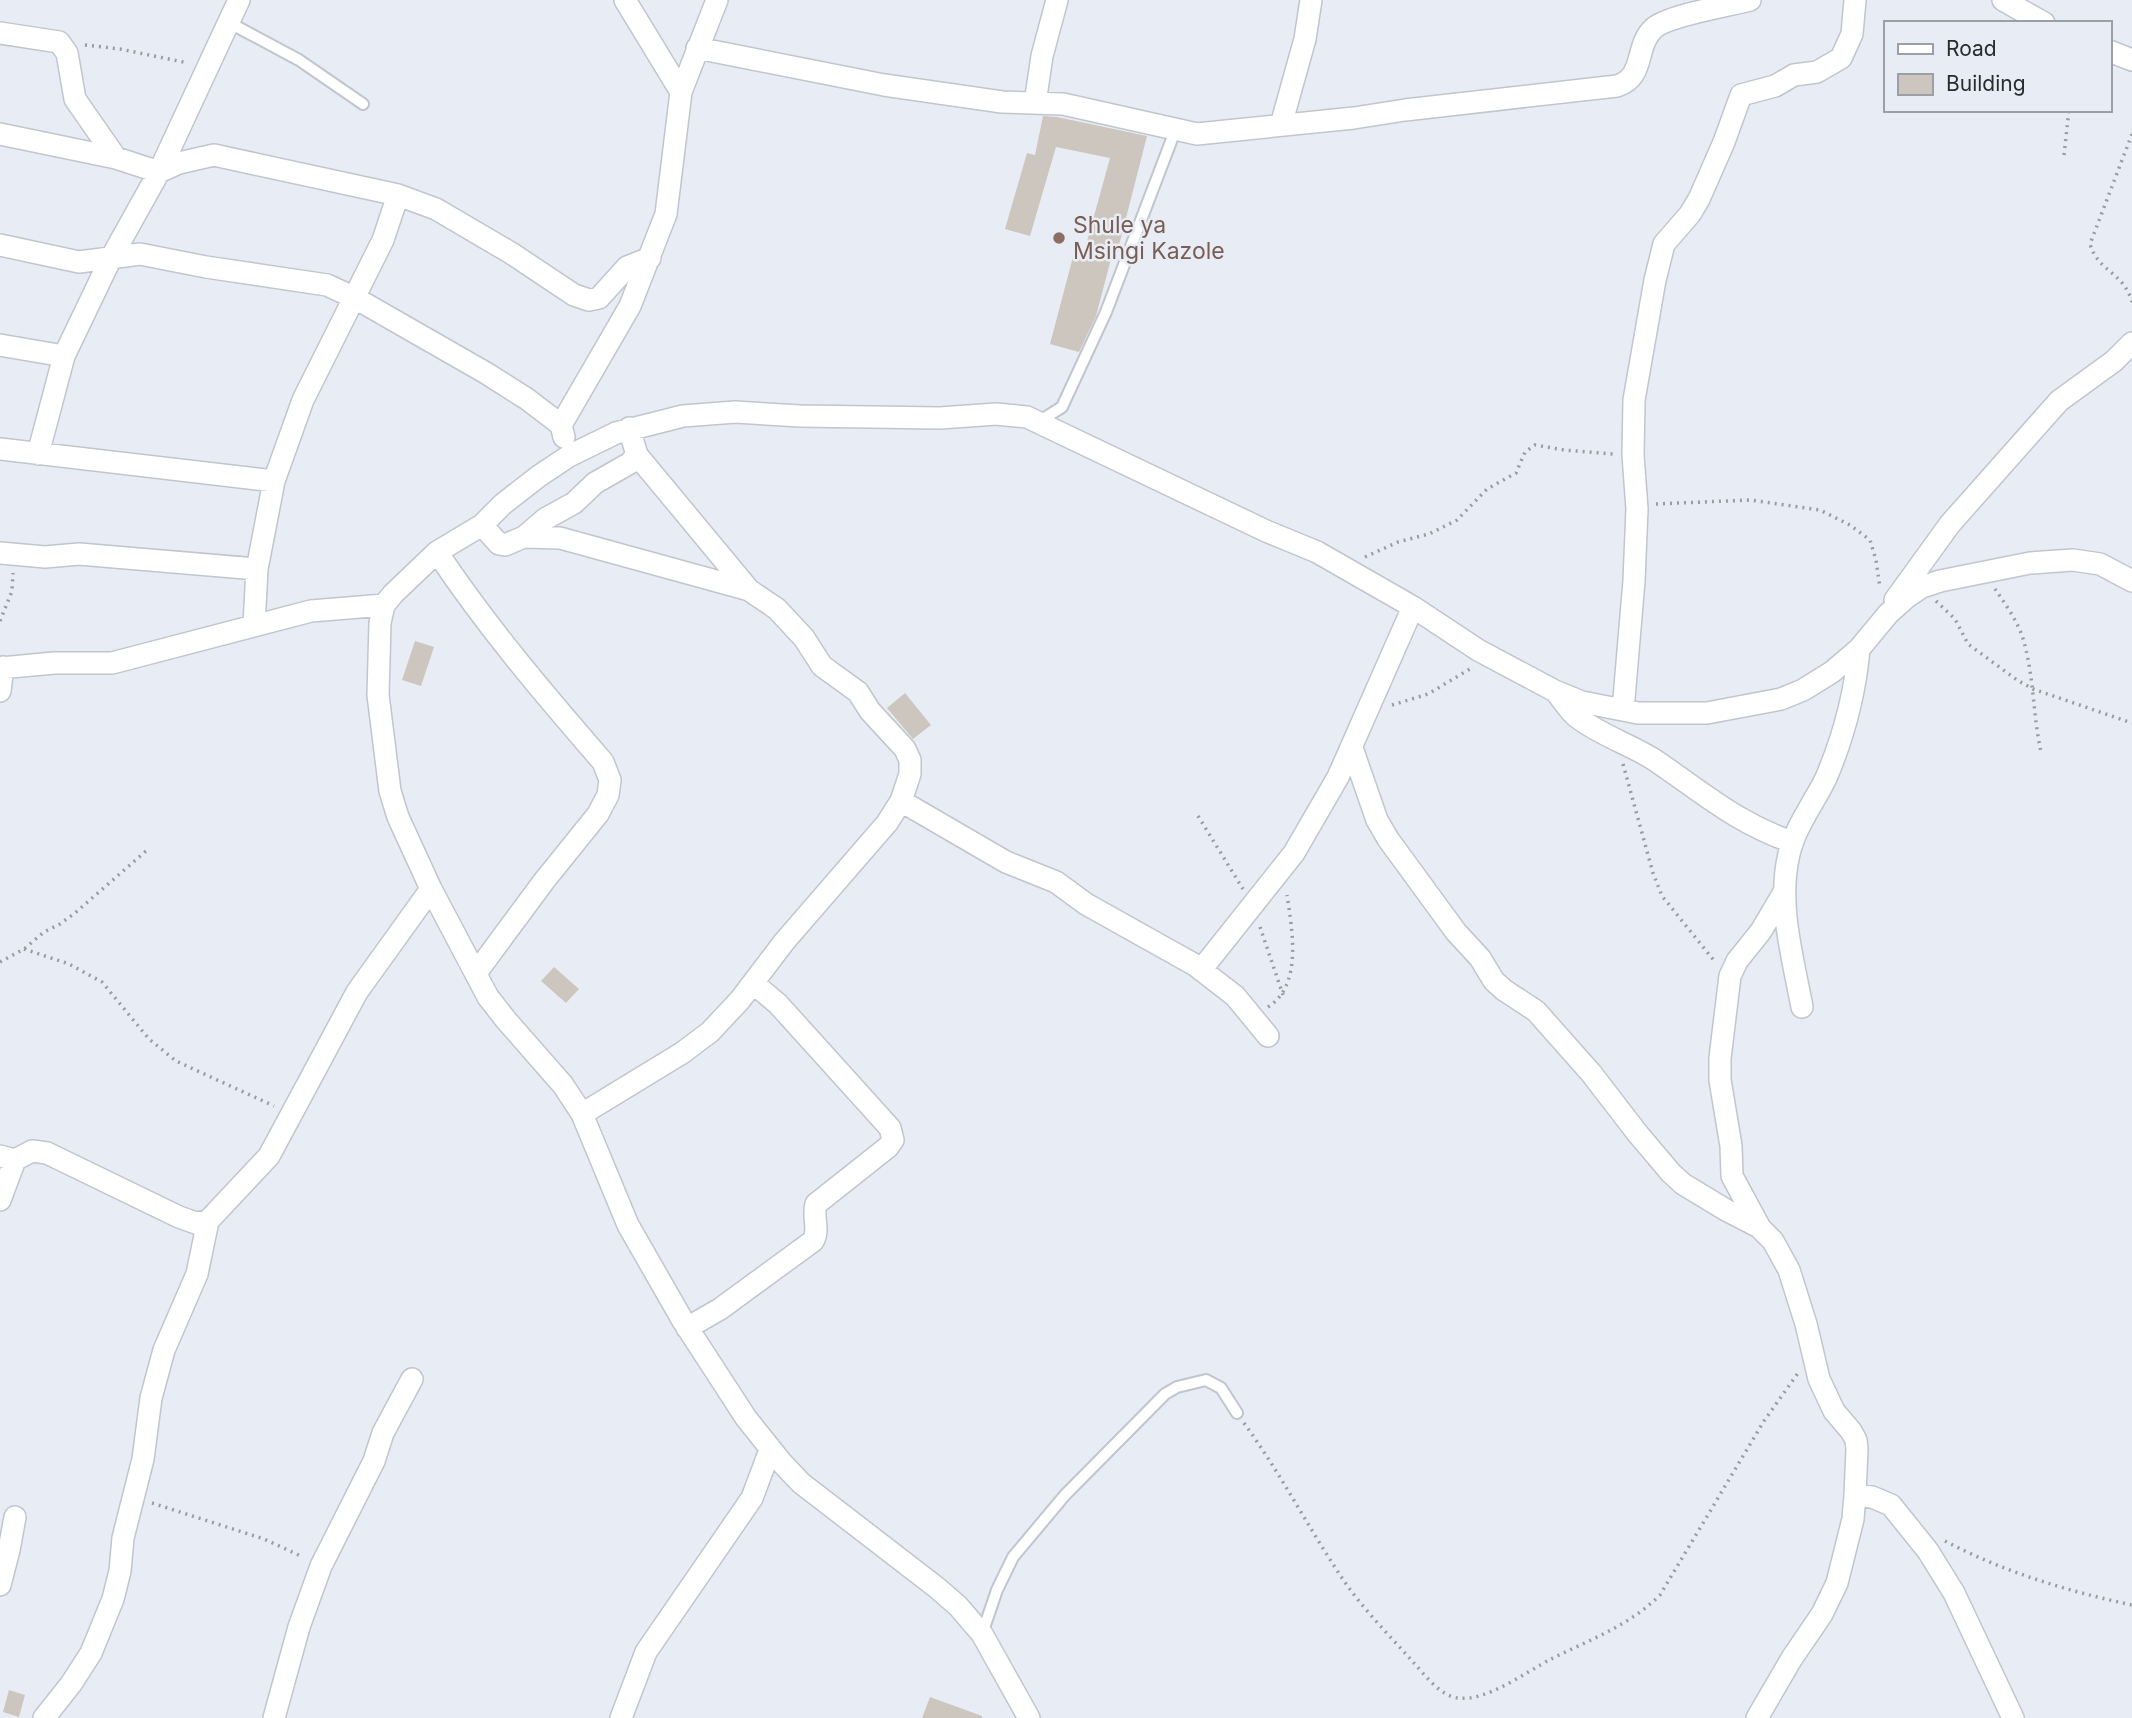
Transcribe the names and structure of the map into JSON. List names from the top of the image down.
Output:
{
  "places": ["Shule ya Msingi Kazole"],
  "legend": ["Road", "Building"]
}
